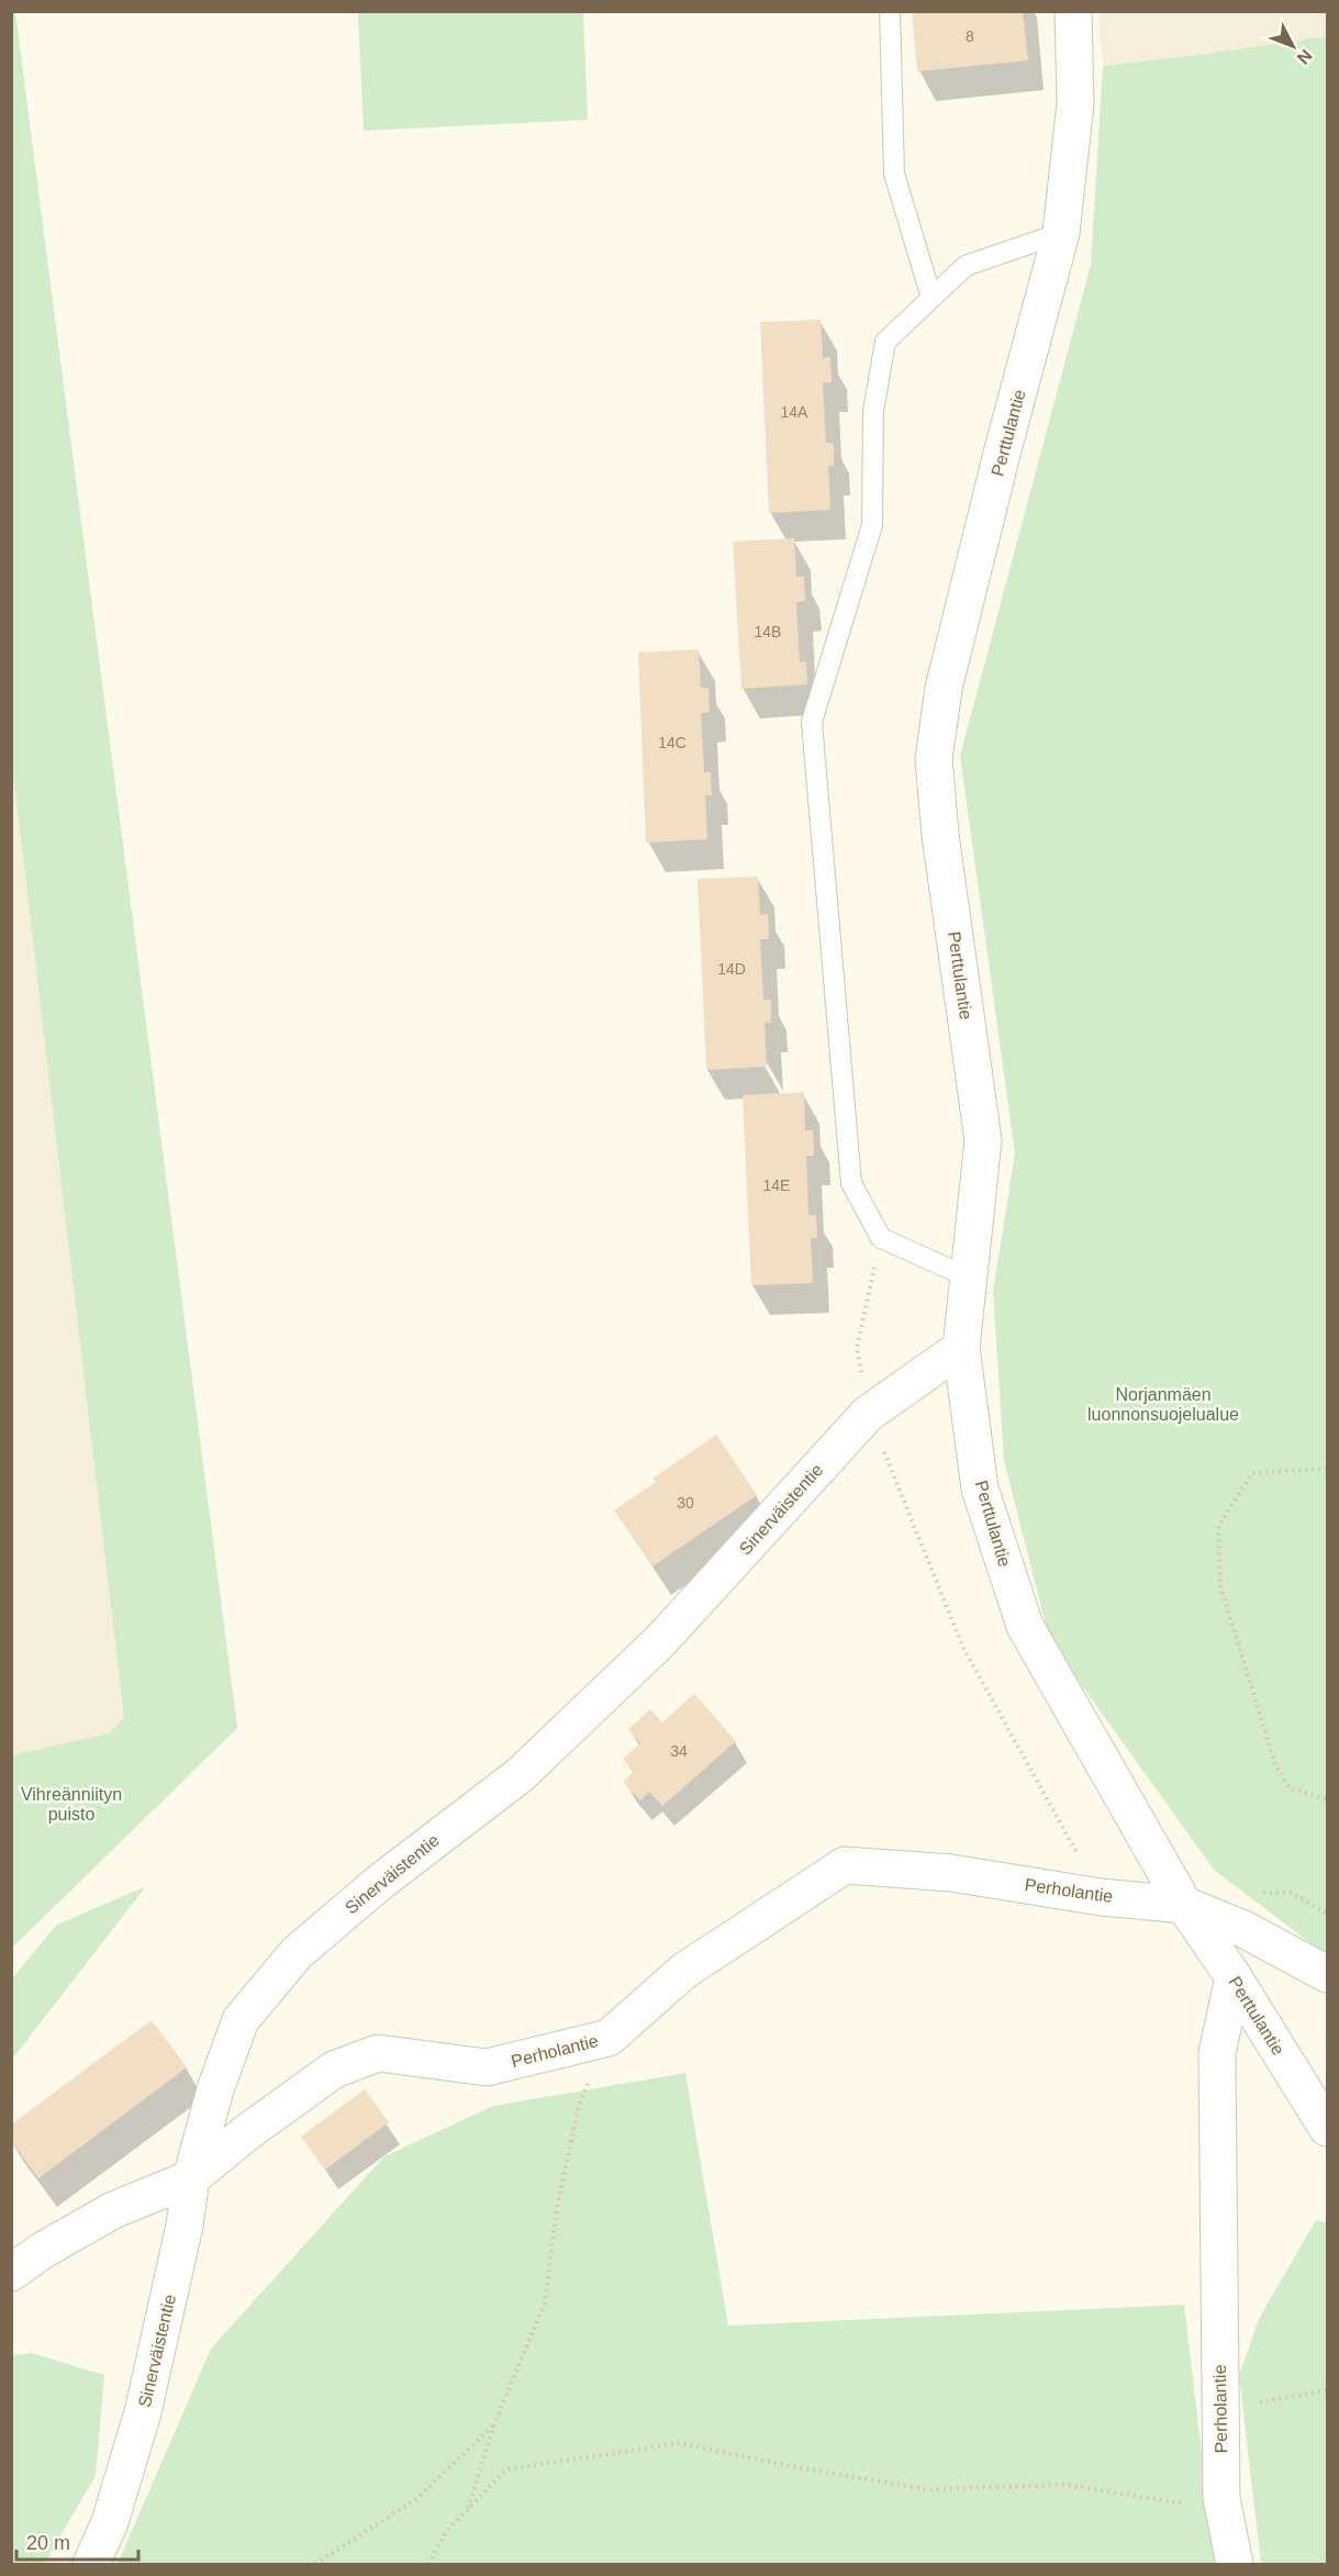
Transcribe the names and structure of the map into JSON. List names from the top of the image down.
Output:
{
  "streets": {
    "street": ["Perttulantie", "Sinerväistentie", "Perholantie"]
  },
  "crossings": [
    ["Perttulantie", "Sinerväistentie"],
    ["Perttulantie", "Perholantie"],
    ["Sinerväistentie", "Perholantie"]
  ],
  "parks": ["Norjanmäen luonnonsuojelualue", "Vihreänniityn puisto"],
  "house_numbers": [
    "8",
    "14A",
    "14B",
    "14C",
    "14D",
    "14E",
    "30",
    "34"
  ],
  "scale_bar": "20 m",
  "north": "bottom right"
}
